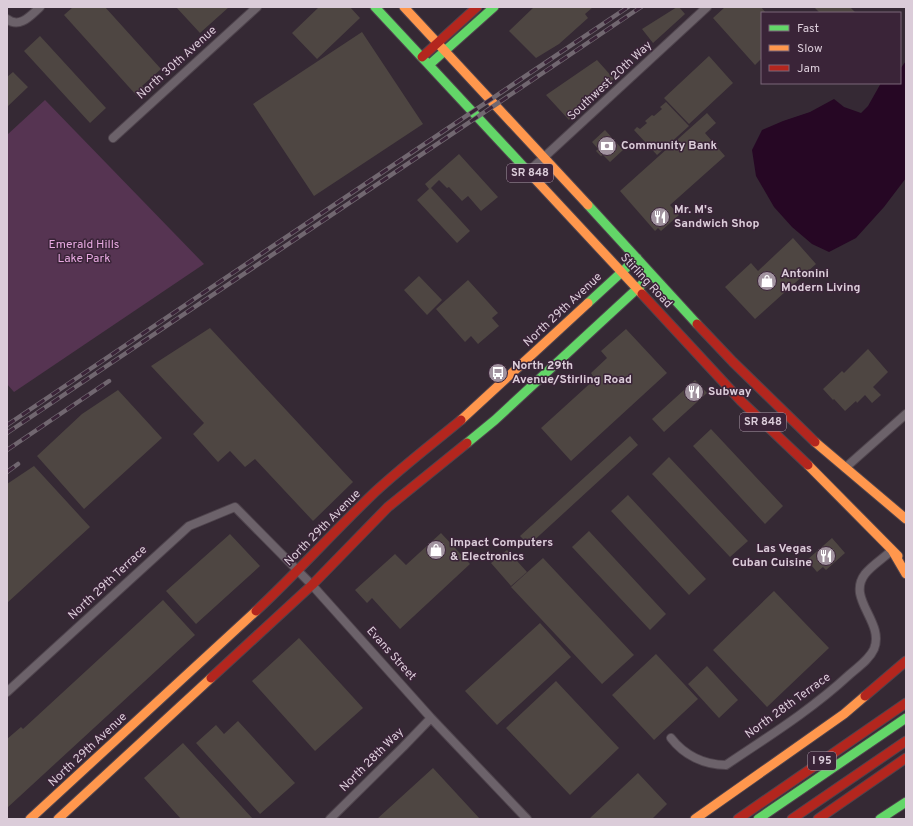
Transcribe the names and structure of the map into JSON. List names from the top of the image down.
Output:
{
  "streets": {
    "main road": [
      "SR 848",
      "Stirling Road",
      "North 29th Avenue",
      "I 95"
    ],
    "street": [
      "North 30th Avenue",
      "Southwest 20th Way",
      "North 29th Terrace",
      "Evans Street",
      "North 28th Terrace",
      "North 28th Way"
    ]
  },
  "crossings": [
    ["Southwest 20th Way", "Stirling Road"],
    ["Stirling Road", "North 29th Avenue"],
    ["Stirling Road", "North 28th Terrace"],
    ["North 29th Avenue", "Evans Street"],
    ["North 29th Terrace", "Evans Street"],
    ["Evans Street", "North 28th Way"]
  ],
  "parks": ["Emerald Hills Lake Park"],
  "places": {
    "bank": ["Community Bank"],
    "restaurant": ["Mr. M's Sandwich Shop", "Subway", "Las Vegas Cuban Cuisine"],
    "shop": ["Antonini Modern Living", "Impact Computers & Electronics"],
    "bus stop": ["North 29th Avenue/Stirling Road"]
  },
  "legend": ["Fast", "Slow", "Jam"]
}
